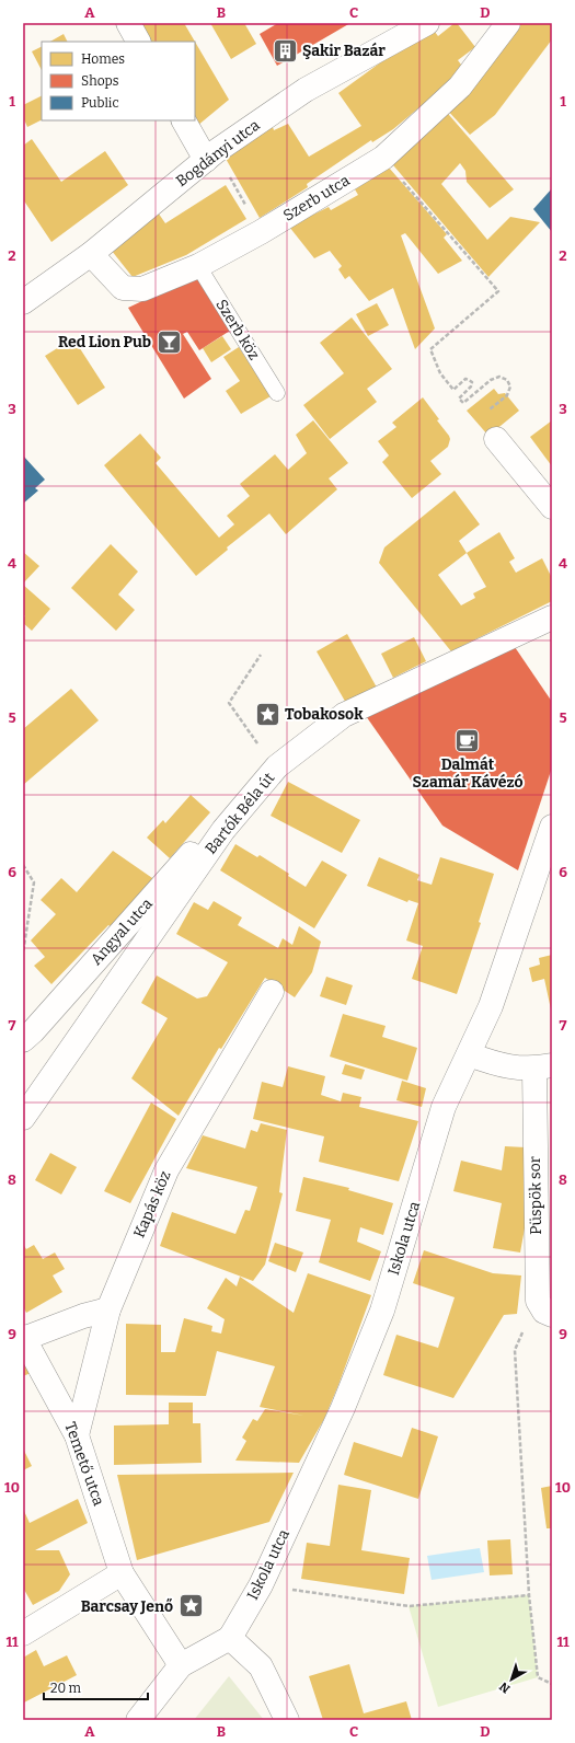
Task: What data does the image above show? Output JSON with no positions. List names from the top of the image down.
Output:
{
  "streets": {
    "street": [
      "Bogdányi utca",
      "Szerb utca",
      "Bartók Béla út",
      "Angyal utca",
      "Püspök sor",
      "Kapás köz",
      "Iskola utca",
      "Temető utca"
    ],
    "lane": ["Szerb köz"]
  },
  "crossings": [
    ["Bogdányi utca", "Szerb utca"],
    ["Szerb utca", "Szerb köz"],
    ["Bartók Béla út", "Angyal utca"],
    ["Kapás köz", "Temető utca"]
  ],
  "places": {
    "building": ["Şakir Bazár"],
    "bar": ["Red Lion Pub"],
    "place": ["Tobakosok", "Barcsay Jenő"],
    "cafe": ["Dalmát Szamár Kávézó"]
  },
  "legend": ["Homes", "Shops", "Public"],
  "scale_bar": "20 m",
  "north": "bottom left",
  "grid": {
    "columns": [
      "A",
      "B",
      "C",
      "D"
    ],
    "rows": [
      "1",
      "2",
      "3",
      "4",
      "5",
      "6",
      "7",
      "8",
      "9",
      "10",
      "11"
    ]
  }
}
